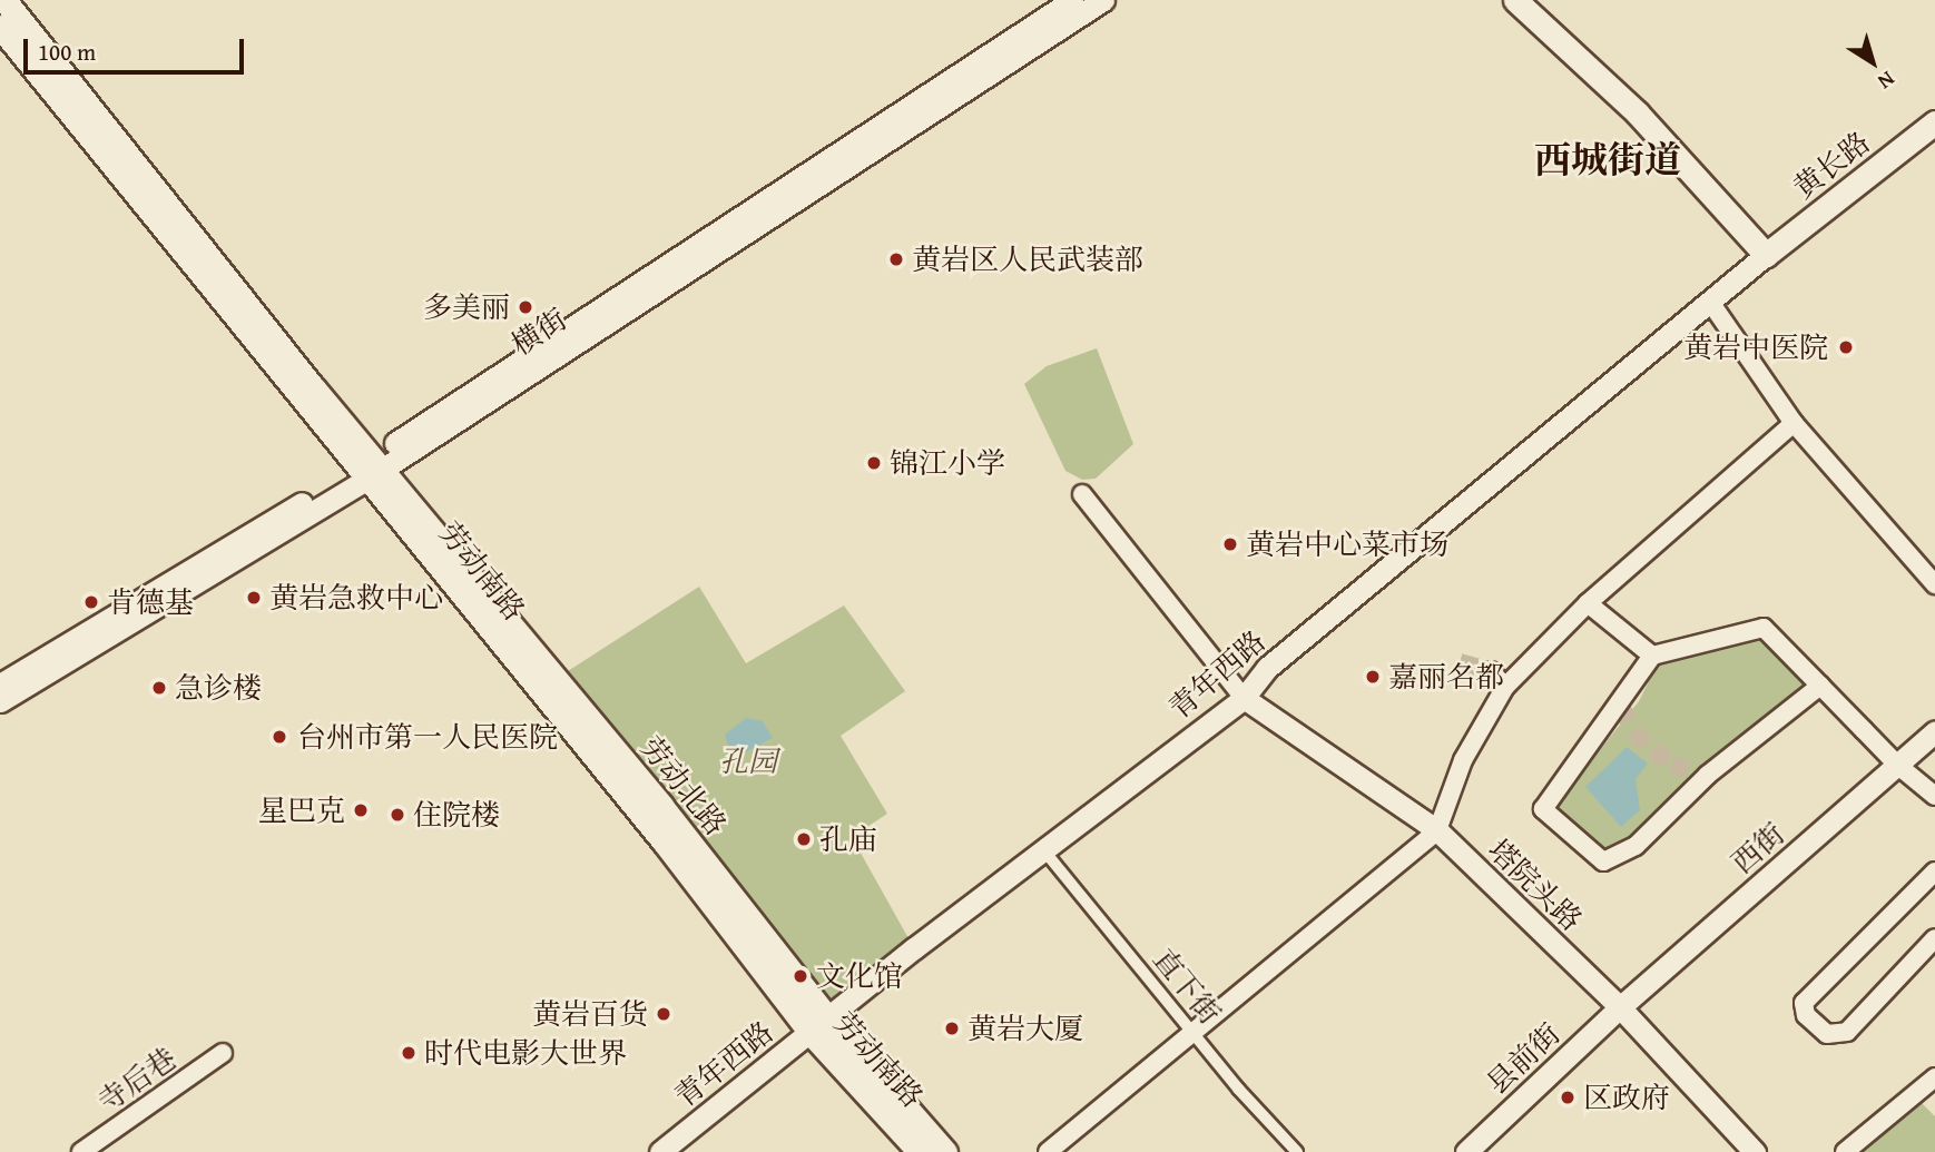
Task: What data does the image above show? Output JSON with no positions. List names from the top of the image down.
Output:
{
  "streets": {
    "main road": ["黄长路", "劳动南路", "劳动北路"],
    "street": [
      "横街",
      "青年西路",
      "西街",
      "塔院头路",
      "直下街",
      "县前街",
      "寺后巷"
    ]
  },
  "crossings": [
    ["黄长路", "青年西路"],
    ["横街", "劳动北路"],
    ["劳动南路", "青年西路"],
    ["劳动南路", "劳动北路"],
    ["青年西路", "劳动北路"],
    ["青年西路", "塔院头路"],
    ["青年西路", "直下街"],
    ["西街", "塔院头路"],
    ["西街", "县前街"],
    ["塔院头路", "县前街"]
  ],
  "districts": ["西城街道"],
  "parks": ["孔园"],
  "places": [
    "黄岩区人民武装部",
    "多美丽",
    "黄岩中医院",
    "锦江小学",
    "黄岩中心菜市场",
    "黄岩急救中心",
    "肯德基",
    "嘉丽名都",
    "急诊楼",
    "台州市第一人民医院",
    "星巴克",
    "住院楼",
    "孔庙",
    "文化馆",
    "黄岩百货",
    "黄岩大厦",
    "时代电影大世界",
    "区政府"
  ],
  "scale_bar": "100 m",
  "north": "bottom right"
}
